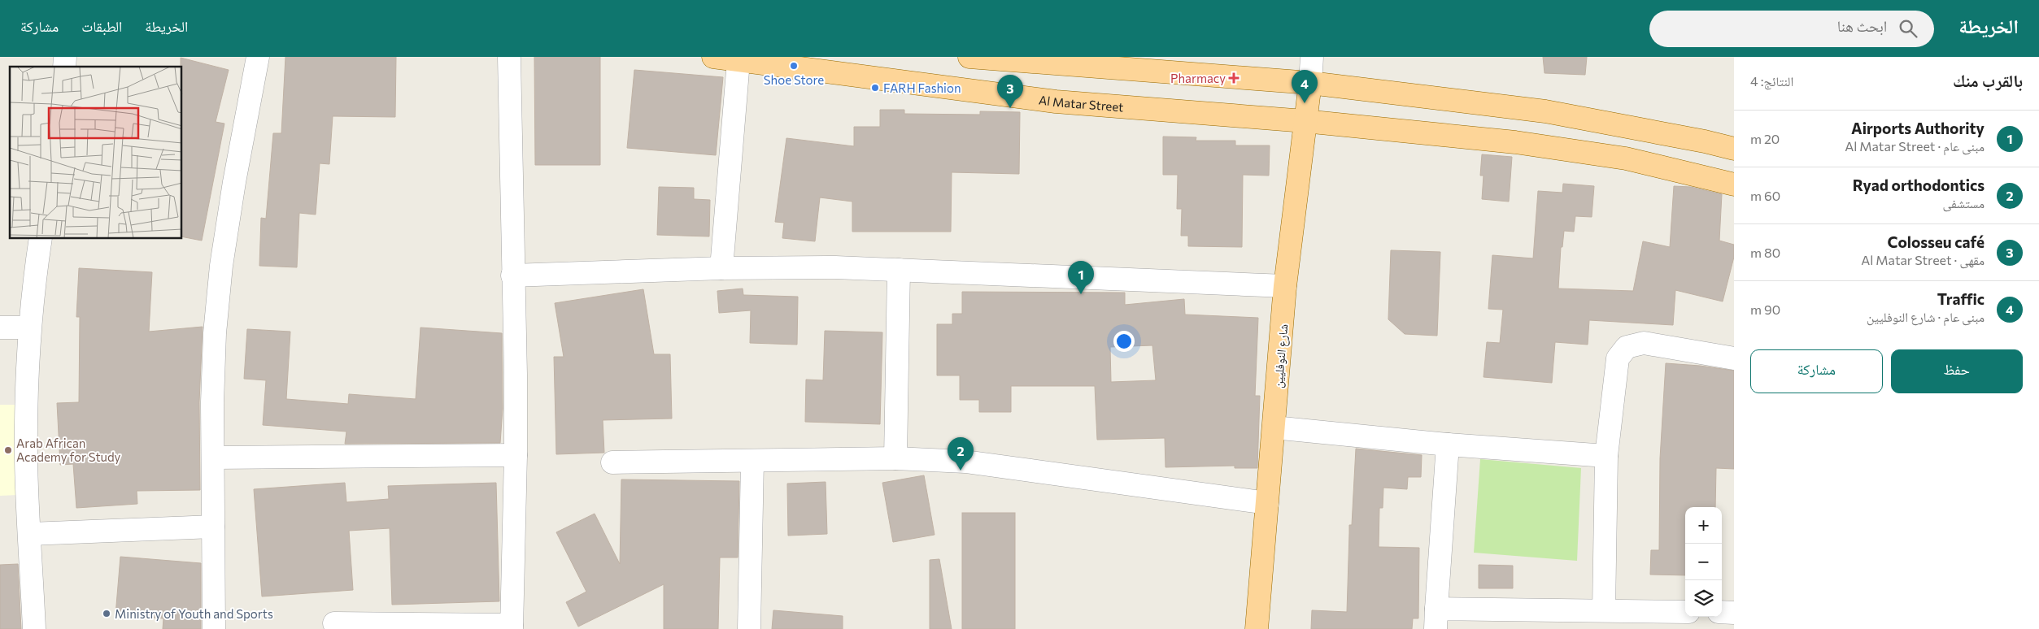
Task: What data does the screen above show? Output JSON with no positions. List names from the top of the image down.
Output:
{
  "streets": {
    "main road": ["Al Matar Street", "شارع النوفليين"]
  },
  "crossings": [
    ["Al Matar Street", "شارع النوفليين"]
  ],
  "places": {
    "other": [
      "Shoe Store",
      "FARH Fashion",
      "Arab African Academy for Study",
      "Ministry of Youth and Sports"
    ],
    "health": ["Pharmacy"]
  },
  "page": {
    "header": "الخريطة",
    "search": "ابحث هنا",
    "nav": ["الخريطة", "الطبقات", "مشاركة"],
    "heading": ["بالقرب منك", "النتائج: 4"],
    "pins": [
      "4",
      "3",
      "1",
      "2"
    ],
    "list": [
      {
        "mark": "1",
        "name": "Airports Authority",
        "note": "مبنى عام · Al Matar Street",
        "value": "20 m"
      },
      {
        "mark": "2",
        "name": "Ryad orthodontics",
        "note": "مستشفى",
        "value": "60 m"
      },
      {
        "mark": "3",
        "name": "Colosseu café",
        "note": "مقهى · Al Matar Street",
        "value": "80 m"
      },
      {
        "mark": "4",
        "name": "Traffic",
        "note": "مبنى عام · شارع النوفليين",
        "value": "90 m"
      }
    ],
    "buttons": ["حفظ", "مشاركة"],
    "map_buttons": ["+", "−"]
  }
}
